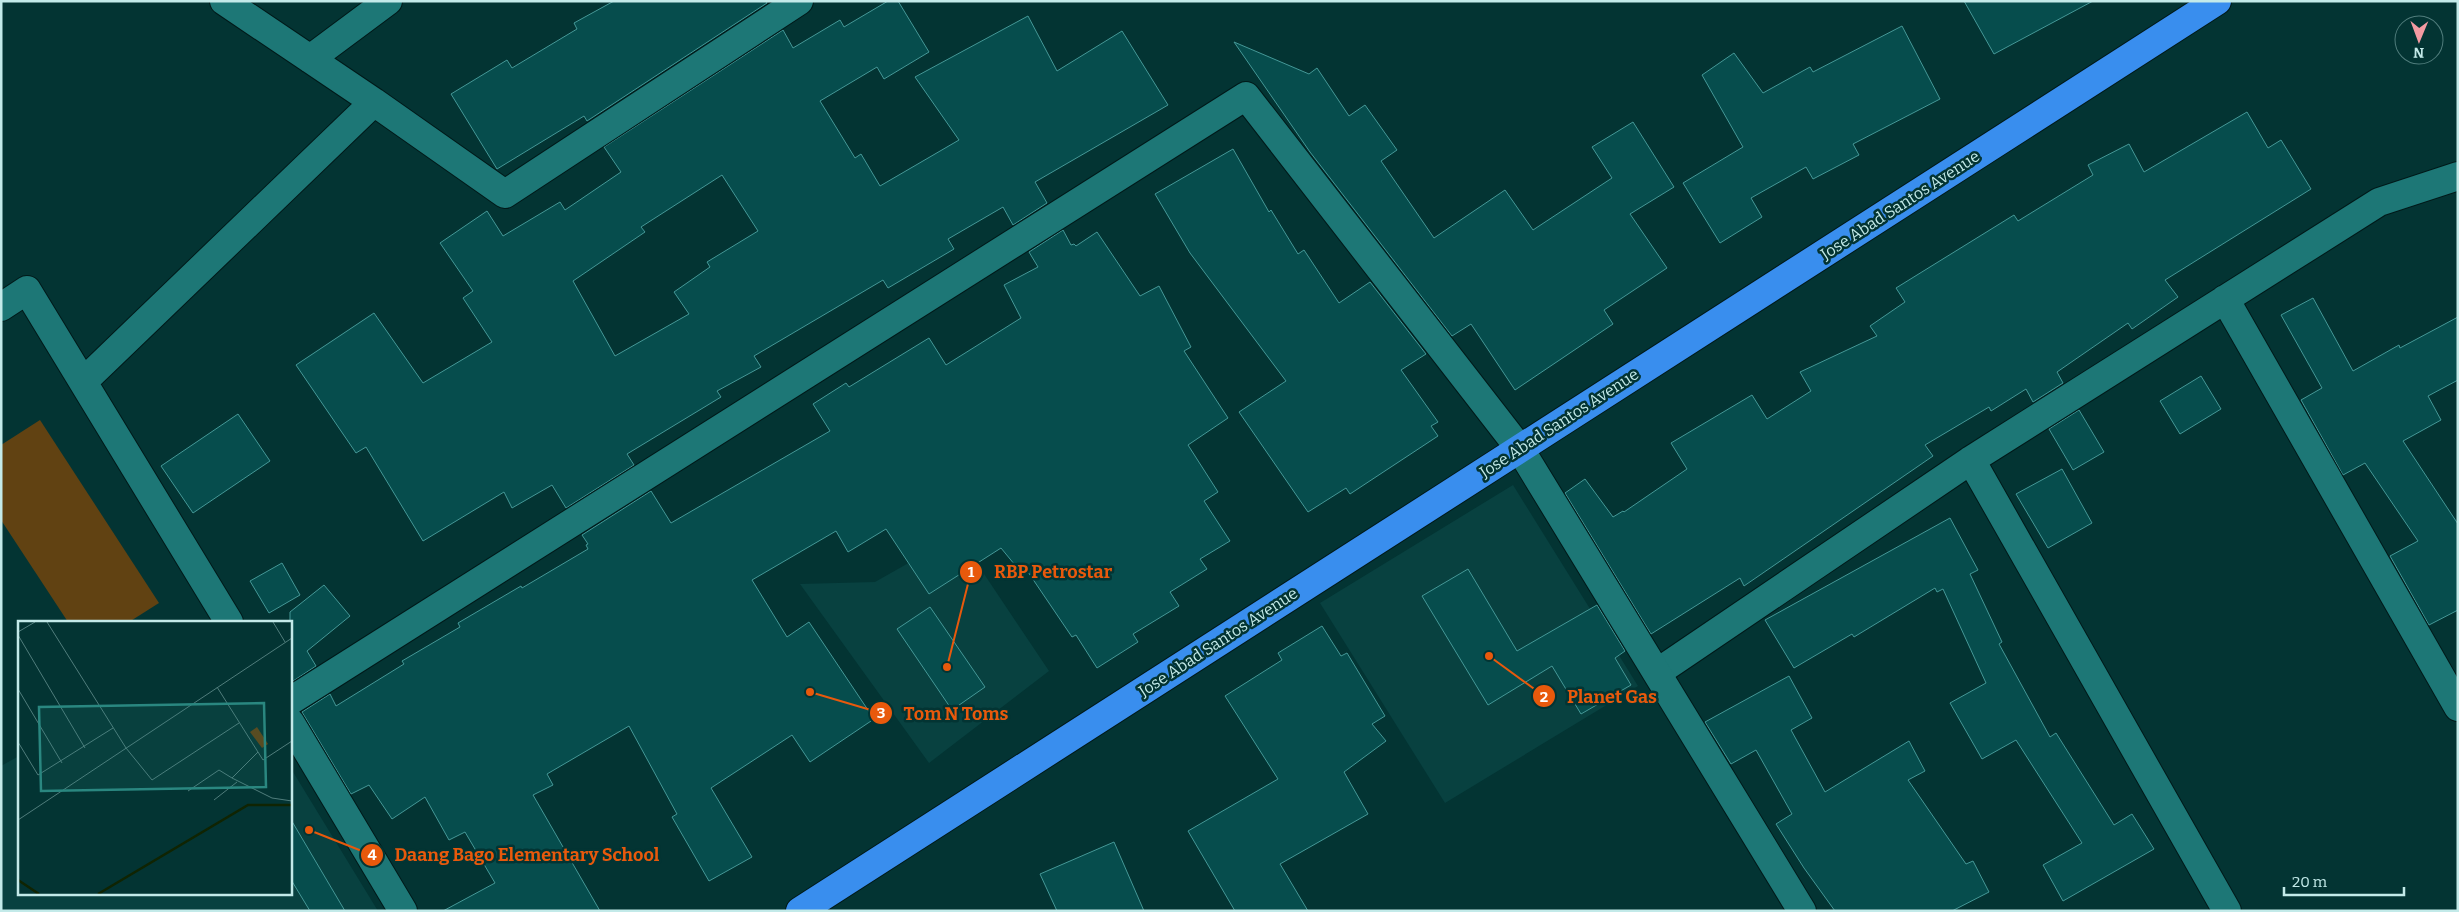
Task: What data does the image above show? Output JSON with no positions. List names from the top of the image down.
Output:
{
  "streets": {
    "highway": ["Jose Abad Santos Avenue"]
  },
  "places": [
    "Planet Gas",
    "RBP Petrostar",
    "Tom N Toms",
    "Daang Bago Elementary School"
  ],
  "scale_bar": "20 m",
  "north": "bottom"
}
